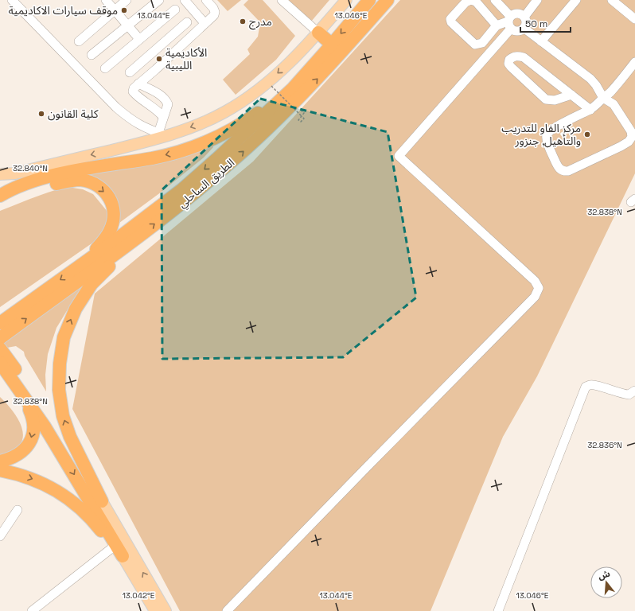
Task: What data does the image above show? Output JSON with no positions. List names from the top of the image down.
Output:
{
  "streets": {
    "highway": ["الطريق الساحلي"]
  },
  "places": [
    "موقف سيارات الاكاديمية",
    "مدرج",
    "الأكاديمية الليبية",
    "كلية القانون",
    "مركز الفاو للتدريب والتأهيل, جنزور"
  ],
  "scale_bar": "50 m",
  "north": "top",
  "coordinates": [
    "13.044°E",
    "13.046°E",
    "32.840°N",
    "32.838°N",
    "32.836°N",
    "13.042°E"
  ]
}
